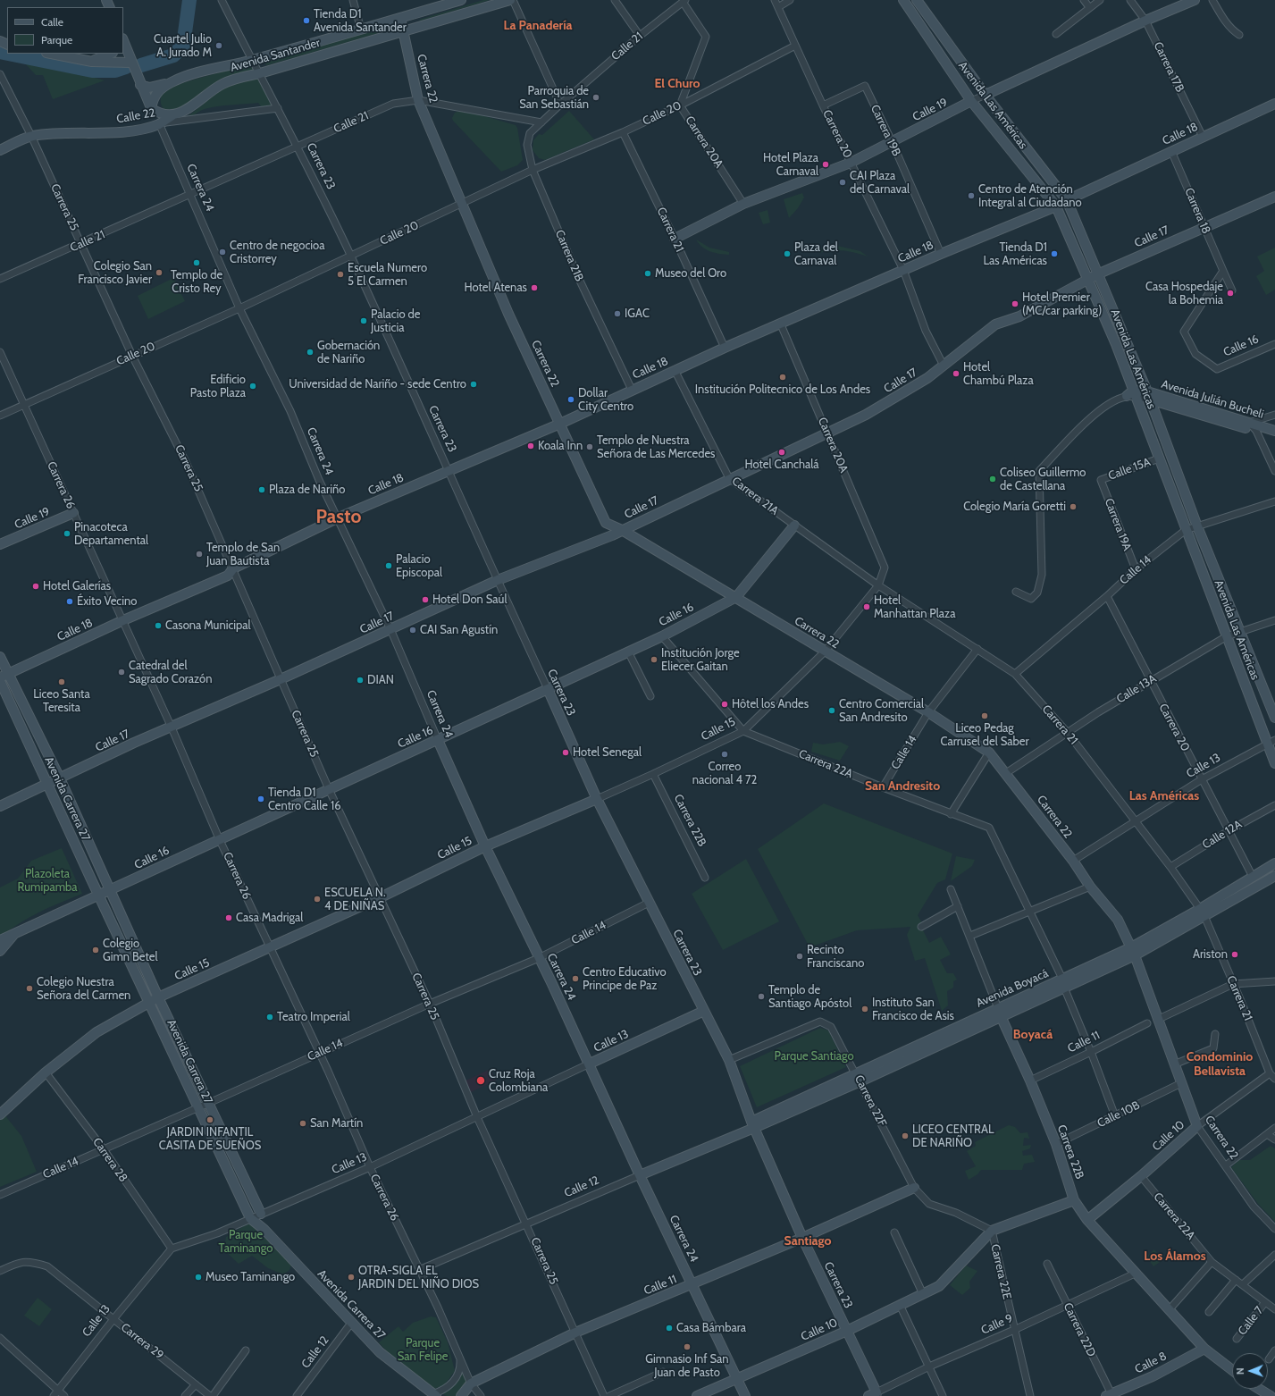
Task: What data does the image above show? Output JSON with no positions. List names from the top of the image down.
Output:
{
  "streets": {
    "street": [
      "Calle 21",
      "Avenida Santander",
      "Carrera 17B",
      "Carrera 22",
      "Avenida Las Américas",
      "Calle 19",
      "Calle 20",
      "Calle 22",
      "Carrera 19B",
      "Carrera 20",
      "Calle 18",
      "Carrera 20A",
      "Carrera 23",
      "Carrera 24",
      "Carrera 25",
      "Carrera 18",
      "Carrera 21",
      "Calle 17",
      "Carrera 21B",
      "Calle 16",
      "Avenida Julián Bucheli",
      "Calle 15A",
      "Carrera 26",
      "Carrera 21A",
      "Carrera 19A",
      "Calle 14",
      "Calle 13A",
      "Calle 15",
      "Carrera 22A",
      "Calle 13",
      "Avenida Carrera 27",
      "Carrera 22B",
      "Calle 12A",
      "Avenida Boyacá",
      "Calle 11",
      "Carrera 22F",
      "Calle 10B",
      "Calle 10",
      "Carrera 28",
      "Calle 12",
      "Carrera 22E",
      "Calle 7",
      "Calle 9",
      "Carrera 22D",
      "Carrera 29",
      "Calle 8"
    ]
  },
  "crossings": [
    ["Calle 21", "Carrera 22"],
    ["Calle 21", "Carrera 20A"],
    ["Calle 21", "Carrera 23"],
    ["Calle 21", "Carrera 24"],
    ["Calle 21", "Carrera 25"],
    ["Calle 21", "Carrera 21B"],
    ["Avenida Santander", "Carrera 22"],
    ["Avenida Santander", "Calle 22"],
    ["Avenida Santander", "Carrera 23"],
    ["Avenida Santander", "Carrera 24"],
    ["Carrera 17B", "Calle 19"],
    ["Carrera 17B", "Calle 18"],
    ["Carrera 22", "Calle 20"],
    ["Carrera 22", "Calle 18"],
    ["Carrera 22", "Calle 17"],
    ["Carrera 22", "Calle 16"],
    ["Carrera 22", "Calle 14"],
    ["Carrera 22", "Calle 13A"],
    ["Carrera 22", "Calle 15"],
    ["Carrera 22", "Calle 13"],
    ["Carrera 22", "Avenida Boyacá"],
    ["Carrera 22", "Calle 10B"],
    ["Carrera 22", "Calle 10"],
    ["Avenida Las Américas", "Calle 19"],
    ["Avenida Las Américas", "Calle 18"],
    ["Avenida Las Américas", "Calle 17"],
    ["Avenida Las Américas", "Avenida Julián Bucheli"],
    ["Avenida Las Américas", "Calle 15A"],
    ["Avenida Las Américas", "Calle 14"],
    ["Avenida Las Américas", "Calle 13A"],
    ["Avenida Las Américas", "Calle 13"],
    ["Calle 19", "Carrera 19B"],
    ["Calle 19", "Carrera 20"],
    ["Calle 19", "Carrera 20A"],
    ["Calle 19", "Carrera 21"],
    ["Calle 19", "Carrera 26"],
    ["Calle 20", "Carrera 20"],
    ["Calle 20", "Carrera 20A"],
    ["Calle 20", "Carrera 23"],
    ["Calle 20", "Carrera 24"],
    ["Calle 20", "Carrera 25"],
    ["Calle 20", "Carrera 21"],
    ["Calle 20", "Carrera 21B"],
    ["Calle 20", "Carrera 26"],
    ["Calle 22", "Carrera 23"],
    ["Calle 22", "Carrera 24"],
    ["Calle 22", "Carrera 25"],
    ["Carrera 19B", "Carrera 20"],
    ["Carrera 19B", "Calle 18"],
    ["Carrera 20", "Calle 18"],
    ["Carrera 20", "Calle 17"],
    ["Carrera 20", "Calle 14"],
    ["Carrera 20", "Calle 13A"],
    ["Carrera 20", "Calle 13"],
    ["Carrera 20", "Calle 12A"],
    ["Carrera 20", "Avenida Boyacá"],
    ["Calle 18", "Carrera 20A"],
    ["Calle 18", "Carrera 23"],
    ["Calle 18", "Carrera 24"],
    ["Calle 18", "Carrera 25"],
    ["Calle 18", "Carrera 18"],
    ["Calle 18", "Carrera 21"],
    ["Calle 18", "Carrera 21B"],
    ["Calle 18", "Carrera 26"],
    ["Calle 18", "Carrera 21A"],
    ["Calle 18", "Avenida Carrera 27"],
    ["Carrera 20A", "Calle 17"],
    ["Carrera 20A", "Calle 15"],
    ["Carrera 23", "Calle 17"],
    ["Carrera 23", "Calle 16"],
    ["Carrera 23", "Calle 14"],
    ["Carrera 23", "Calle 15"],
    ["Carrera 23", "Calle 13"],
    ["Carrera 23", "Avenida Boyacá"],
    ["Carrera 23", "Calle 11"],
    ["Carrera 23", "Carrera 22F"],
    ["Carrera 23", "Calle 10"],
    ["Carrera 23", "Calle 12"],
    ["Carrera 23", "Calle 9"],
    ["Carrera 24", "Calle 17"],
    ["Carrera 24", "Calle 16"],
    ["Carrera 24", "Calle 14"],
    ["Carrera 24", "Calle 15"],
    ["Carrera 24", "Calle 13"],
    ["Carrera 24", "Calle 11"],
    ["Carrera 24", "Calle 10"],
    ["Carrera 24", "Calle 12"],
    ["Carrera 25", "Calle 17"],
    ["Carrera 25", "Calle 16"],
    ["Carrera 25", "Calle 14"],
    ["Carrera 25", "Calle 15"],
    ["Carrera 25", "Calle 13"],
    ["Carrera 25", "Calle 11"],
    ["Carrera 25", "Calle 12"],
    ["Carrera 18", "Calle 17"],
    ["Carrera 18", "Calle 16"],
    ["Carrera 21", "Carrera 21A"],
    ["Carrera 21", "Calle 14"],
    ["Carrera 21", "Calle 13A"],
    ["Carrera 21", "Calle 15"],
    ["Carrera 21", "Calle 13"],
    ["Carrera 21", "Calle 12A"],
    ["Carrera 21", "Avenida Boyacá"],
    ["Carrera 21", "Calle 10"],
    ["Calle 17", "Carrera 26"],
    ["Calle 17", "Carrera 21A"],
    ["Calle 17", "Avenida Carrera 27"],
    ["Calle 16", "Carrera 26"],
    ["Calle 16", "Carrera 21A"],
    ["Calle 16", "Carrera 22A"],
    ["Calle 16", "Avenida Carrera 27"],
    ["Calle 15A", "Carrera 19A"],
    ["Carrera 26", "Calle 14"],
    ["Carrera 26", "Calle 15"],
    ["Carrera 26", "Calle 13"],
    ["Carrera 26", "Calle 11"],
    ["Carrera 26", "Calle 12"],
    ["Carrera 21A", "Calle 15"],
    ["Carrera 19A", "Calle 14"],
    ["Calle 14", "Carrera 22A"],
    ["Calle 14", "Avenida Carrera 27"],
    ["Calle 14", "Carrera 28"],
    ["Calle 15", "Carrera 22A"],
    ["Calle 15", "Avenida Carrera 27"],
    ["Calle 15", "Carrera 22B"],
    ["Calle 15", "Carrera 28"],
    ["Carrera 22A", "Avenida Boyacá"],
    ["Carrera 22A", "Calle 11"],
    ["Carrera 22A", "Calle 10B"],
    ["Carrera 22A", "Calle 10"],
    ["Carrera 22A", "Calle 7"],
    ["Calle 13", "Avenida Carrera 27"],
    ["Calle 13", "Carrera 28"],
    ["Calle 13", "Carrera 29"],
    ["Avenida Carrera 27", "Calle 12"],
    ["Carrera 22B", "Avenida Boyacá"],
    ["Carrera 22B", "Calle 11"],
    ["Carrera 22B", "Calle 10B"],
    ["Carrera 22B", "Calle 10"],
    ["Carrera 22B", "Calle 9"],
    ["Carrera 22B", "Calle 8"],
    ["Avenida Boyacá", "Carrera 22F"],
    ["Avenida Boyacá", "Calle 12"],
    ["Calle 11", "Carrera 22F"],
    ["Calle 10", "Carrera 22E"],
    ["Carrera 22E", "Calle 9"],
    ["Calle 9", "Carrera 22D"],
    ["Carrera 22D", "Calle 8"]
  ],
  "districts": [
    "La Panadería",
    "El Churo",
    "Pasto",
    "San Andresito",
    "Las Américas",
    "Boyacá",
    "Condominio Bellavista",
    "Santiago",
    "Los Álamos"
  ],
  "parks": [
    "Plazoleta Rumipamba",
    "Parque Santiago",
    "Parque Taminango",
    "Parque San Felipe"
  ],
  "places": [
    "Tienda D1 Avenida Santander",
    "Cuartel Julio A. Jurado M",
    "Parroquia de San Sebastián",
    "Hotel Plaza Carnaval",
    "CAI Plaza del Carnaval",
    "Centro de Atención Integral al Ciudadano",
    "Centro de negocioa Cristorrey",
    "Plaza del Carnaval",
    "Tienda D1 Las Américas",
    "Templo de Cristo Rey",
    "Colegio San Francisco Javier",
    "Museo del Oro",
    "Escuela Numero 5 El Carmen",
    "Hotel Atenas",
    "Casa Hospedaje la Bohemia",
    "Hotel Premier (MC/car parking)",
    "IGAC",
    "Palacio de Justicia",
    "Gobernación de Nariño",
    "Hotel Chambú Plaza",
    "Institución Politecnico de Los Andes",
    "Universidad de Nariño - sede Centro",
    "Edificio Pasto Plaza",
    "Dollar City Centro",
    "Koala Inn",
    "Templo de Nuestra Señora de Las Mercedes",
    "Hotel Canchalá",
    "Coliseo Guillermo de Castellana",
    "Plaza de Nariño",
    "Colegio María Goretti",
    "Pinacoteca Departamental",
    "Templo de San Juan Bautista",
    "Palacio Episcopal",
    "Hotel Galerías",
    "Hotel Don Saúl",
    "Éxito Vecino",
    "Hotel Manhattan Plaza",
    "Casona Municipal",
    "CAI San Agustín",
    "Institución Jorge Eliecer Gaitan",
    "Catedral del Sagrado Corazón",
    "DIAN",
    "Liceo Santa Teresita",
    "Hôtel los Andes",
    "Centro Comercial San Andresito",
    "Liceo Pedag Carrusel del Saber",
    "Hotel Senegal",
    "Correo nacional 4 72",
    "Tienda D1 Centro Calle 16",
    "ESCUELA N. 4 DE NIÑAS",
    "Casa Madrigal",
    "Colegio Gimn Betel",
    "Ariston",
    "Recinto Franciscano",
    "Centro Educativo Principe de Paz",
    "Colegio Nuestra Señora del Carmen",
    "Templo de Santiago Apóstol",
    "Instituto San Francisco de Asis",
    "Teatro Imperial",
    "Cruz Roja Colombiana",
    "JARDIN INFANTIL CASITA DE SUEÑOS",
    "San Martín",
    "LICEO CENTRAL DE NARIÑO",
    "Museo Taminango",
    "OTRA-SIGLA EL JARDIN DEL NIÑO DIOS",
    "Casa Bámbara",
    "Gimnasio Inf San Juan de Pasto"
  ],
  "legend": ["Calle", "Parque"],
  "north": "left"
}
